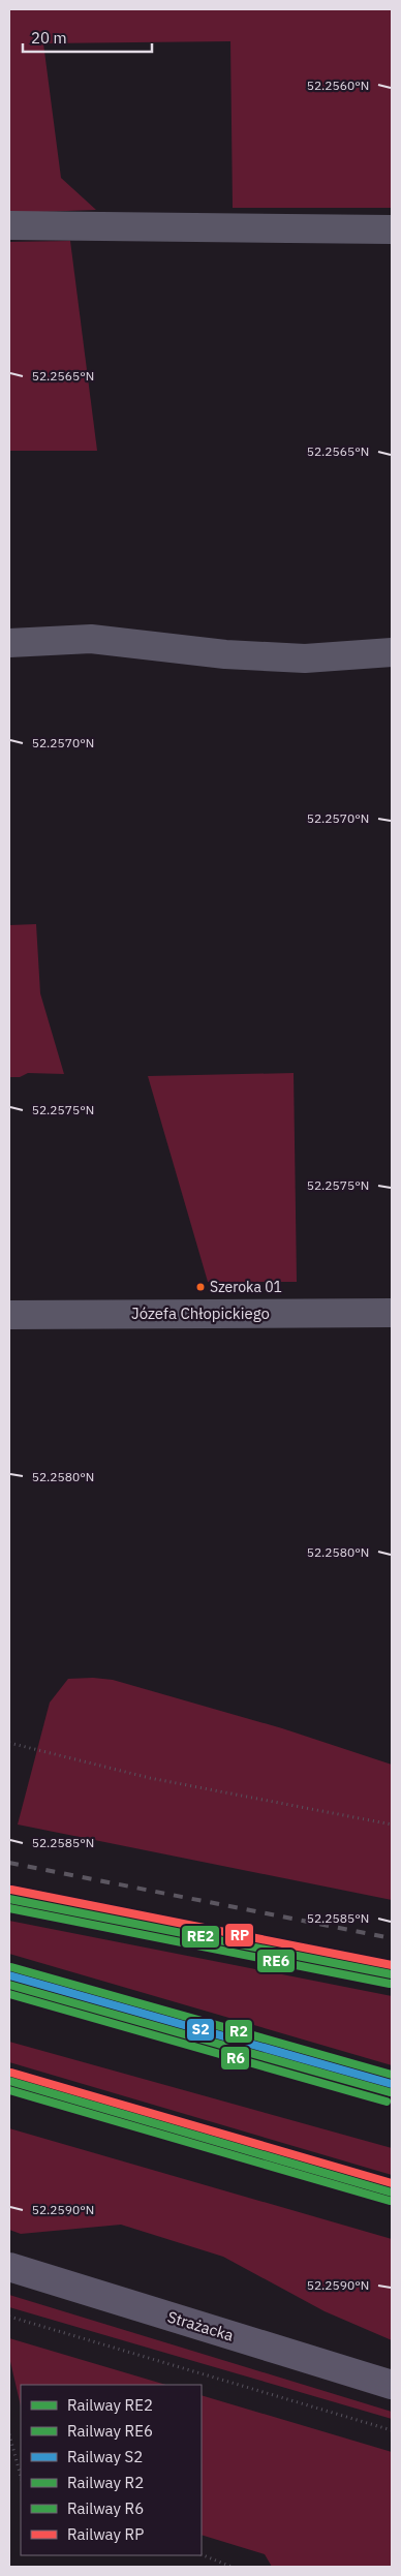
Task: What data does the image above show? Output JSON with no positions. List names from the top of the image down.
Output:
{
  "streets": {
    "main road": ["Strażacka"],
    "street": ["Józefa Chłopickiego"]
  },
  "places": ["Szeroka 01"],
  "lines": [
    "rail line RP",
    "rail line RE2",
    "rail line RE6",
    "rail line R2",
    "rail line S2",
    "rail line R6"
  ],
  "legend": [
    "Railway RE2",
    "Railway RE6",
    "Railway S2",
    "Railway R2",
    "Railway R6",
    "Railway RP"
  ],
  "scale_bar": "20 m",
  "coordinates": [
    "52.2560°N",
    "52.2565°N",
    "52.2570°N",
    "52.2575°N",
    "52.2580°N",
    "52.2585°N",
    "52.2590°N"
  ]
}
